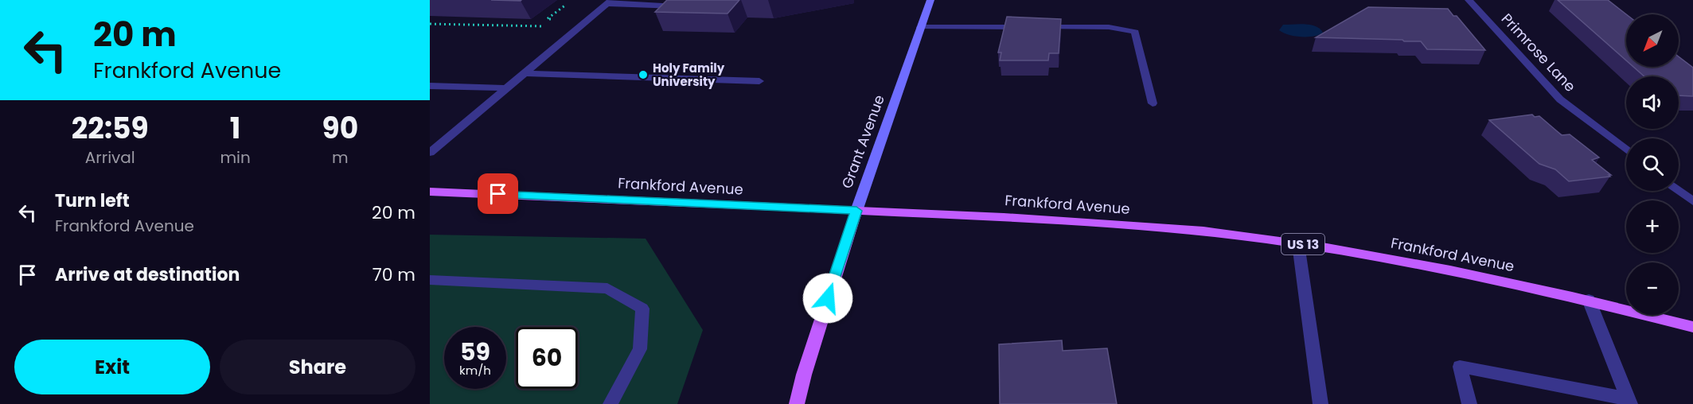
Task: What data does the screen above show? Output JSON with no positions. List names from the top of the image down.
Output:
{
  "streets": {
    "main road": ["Grant Avenue", "Frankford Avenue", "US 13"],
    "street": ["Primrose Lane"]
  },
  "crossings": [
    ["Grant Avenue", "Frankford Avenue"]
  ],
  "places": ["Holy Family University"],
  "north": "bottom left",
  "page": {
    "turn": ["20 m", "Frankford Avenue"],
    "map_buttons": ["+", "−"],
    "eta": [
      "22:59",
      "Arrival",
      "1",
      "min",
      "90",
      "m"
    ],
    "list": [
      {
        "name": "Turn left",
        "note": "Frankford Avenue",
        "value": "20 m"
      },
      {
        "name": "Arrive at destination",
        "value": "70 m"
      }
    ],
    "speed": "59 km/h",
    "limit": "60",
    "buttons": ["Exit", "Share"]
  }
}
